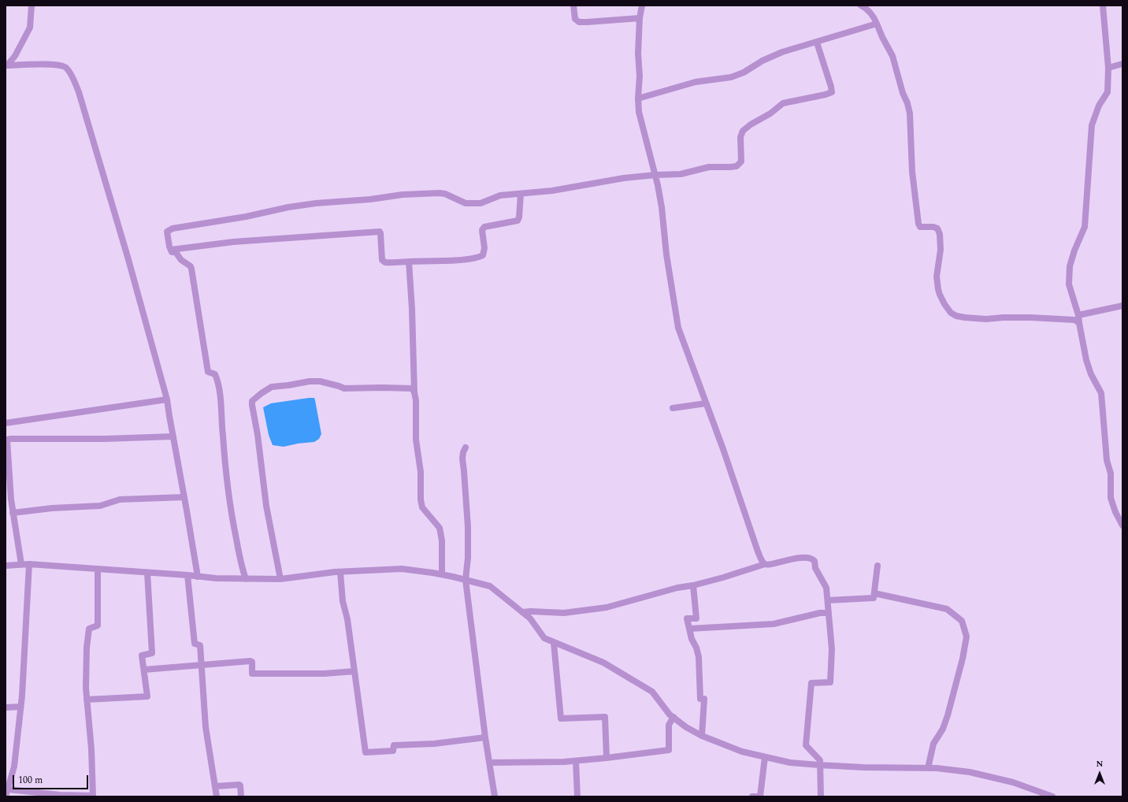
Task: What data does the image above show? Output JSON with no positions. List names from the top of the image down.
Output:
{
  "scale_bar": "100 m",
  "north": "top"
}
